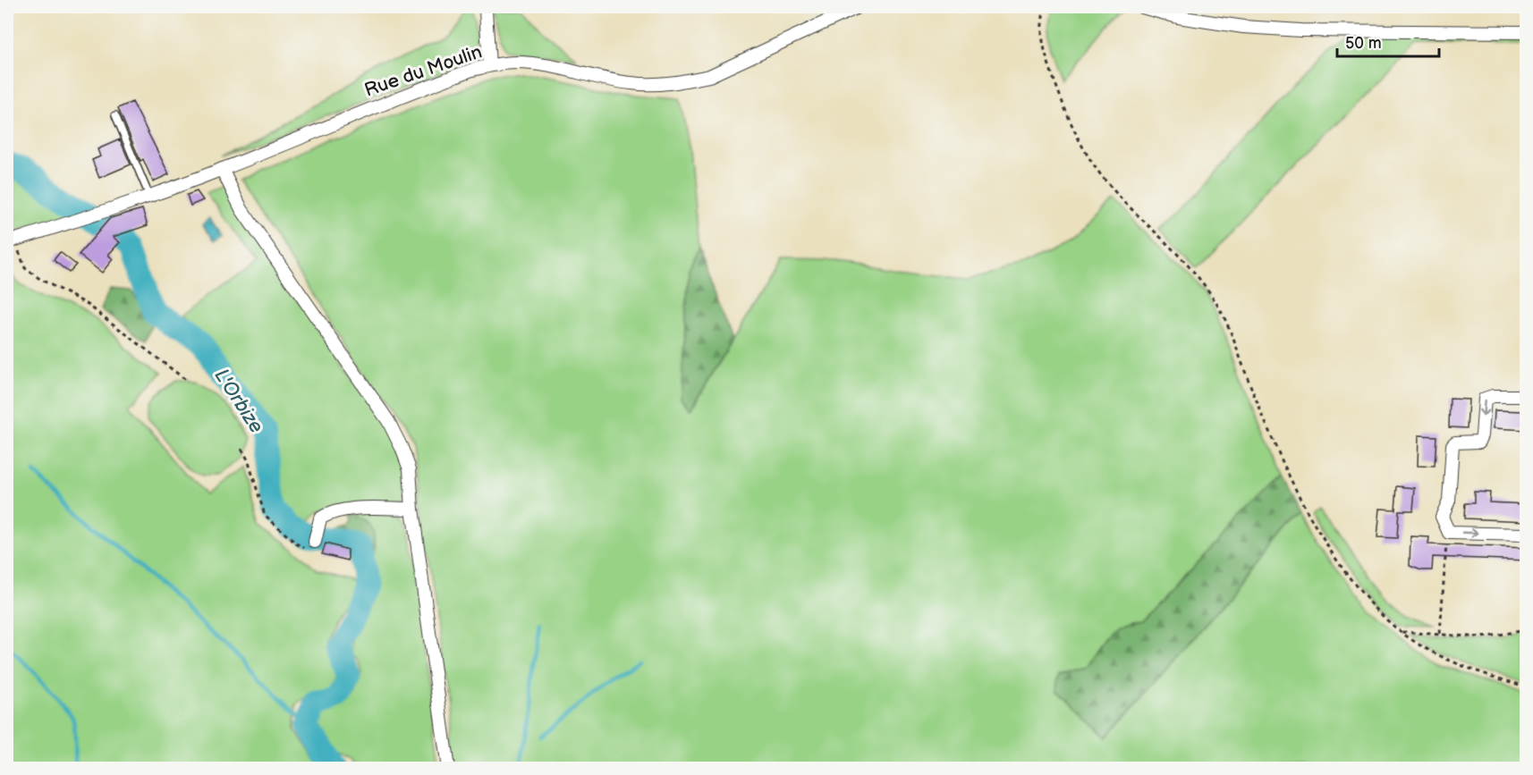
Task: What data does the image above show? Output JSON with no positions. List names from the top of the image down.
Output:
{
  "streets": {
    "street": ["Rue du Moulin"]
  },
  "water": ["L'Orbize"],
  "scale_bar": "50 m"
}
